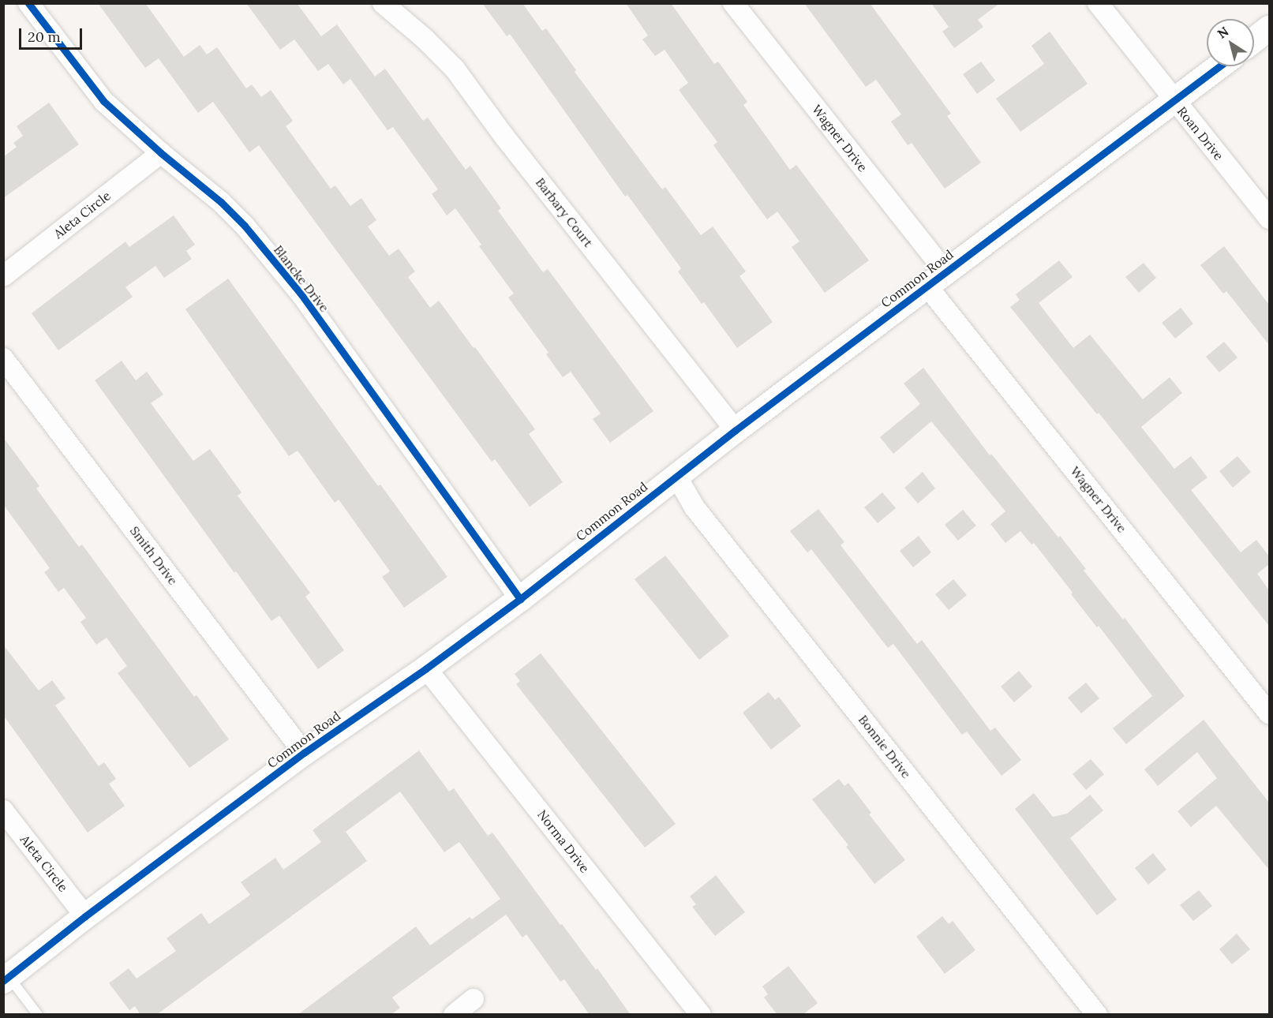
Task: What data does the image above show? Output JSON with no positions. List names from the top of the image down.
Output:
{
  "streets": {
    "street": [
      "Roan Drive",
      "Wagner Drive",
      "Barbary Court",
      "Aleta Circle",
      "Blancke Drive",
      "Common Road",
      "Smith Drive",
      "Bonnie Drive",
      "Norma Drive"
    ]
  },
  "crossings": [
    ["Roan Drive", "Common Road"],
    ["Wagner Drive", "Common Road"],
    ["Barbary Court", "Common Road"],
    ["Aleta Circle", "Blancke Drive"],
    ["Aleta Circle", "Common Road"],
    ["Blancke Drive", "Common Road"],
    ["Common Road", "Smith Drive"],
    ["Common Road", "Bonnie Drive"],
    ["Common Road", "Norma Drive"]
  ],
  "scale_bar": "20 m",
  "north": "top left"
}
